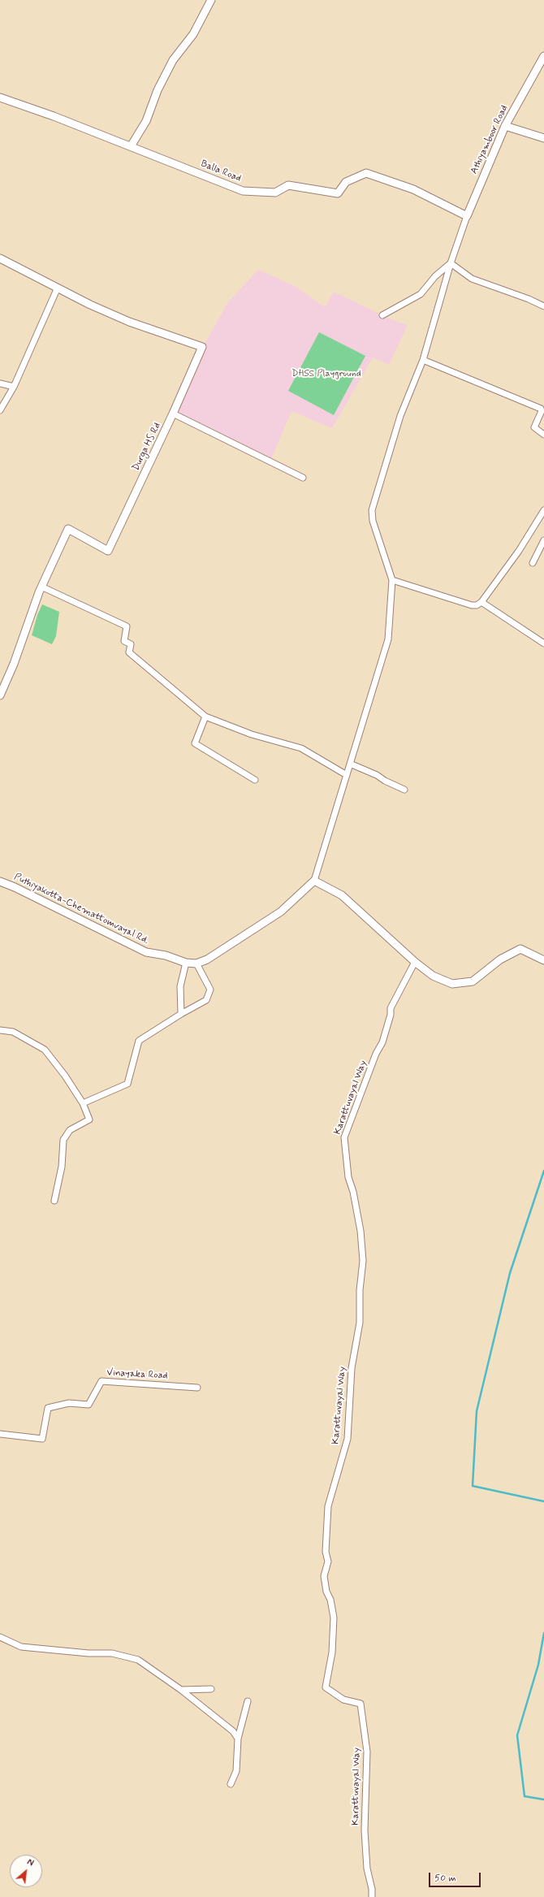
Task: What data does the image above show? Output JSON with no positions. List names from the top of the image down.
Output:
{
  "streets": {
    "street": [
      "Athiyamboor Road",
      "Balla Road",
      "Durga HS Rd",
      "Puthiyakotta-Chemattomvayal Rd.",
      "Karattuvayal Way",
      "Vinayaka Road"
    ]
  },
  "crossings": [
    ["Athiyamboor Road", "Balla Road"]
  ],
  "parks": ["DHSS Playground"],
  "scale_bar": "50 m",
  "north": "top right"
}
